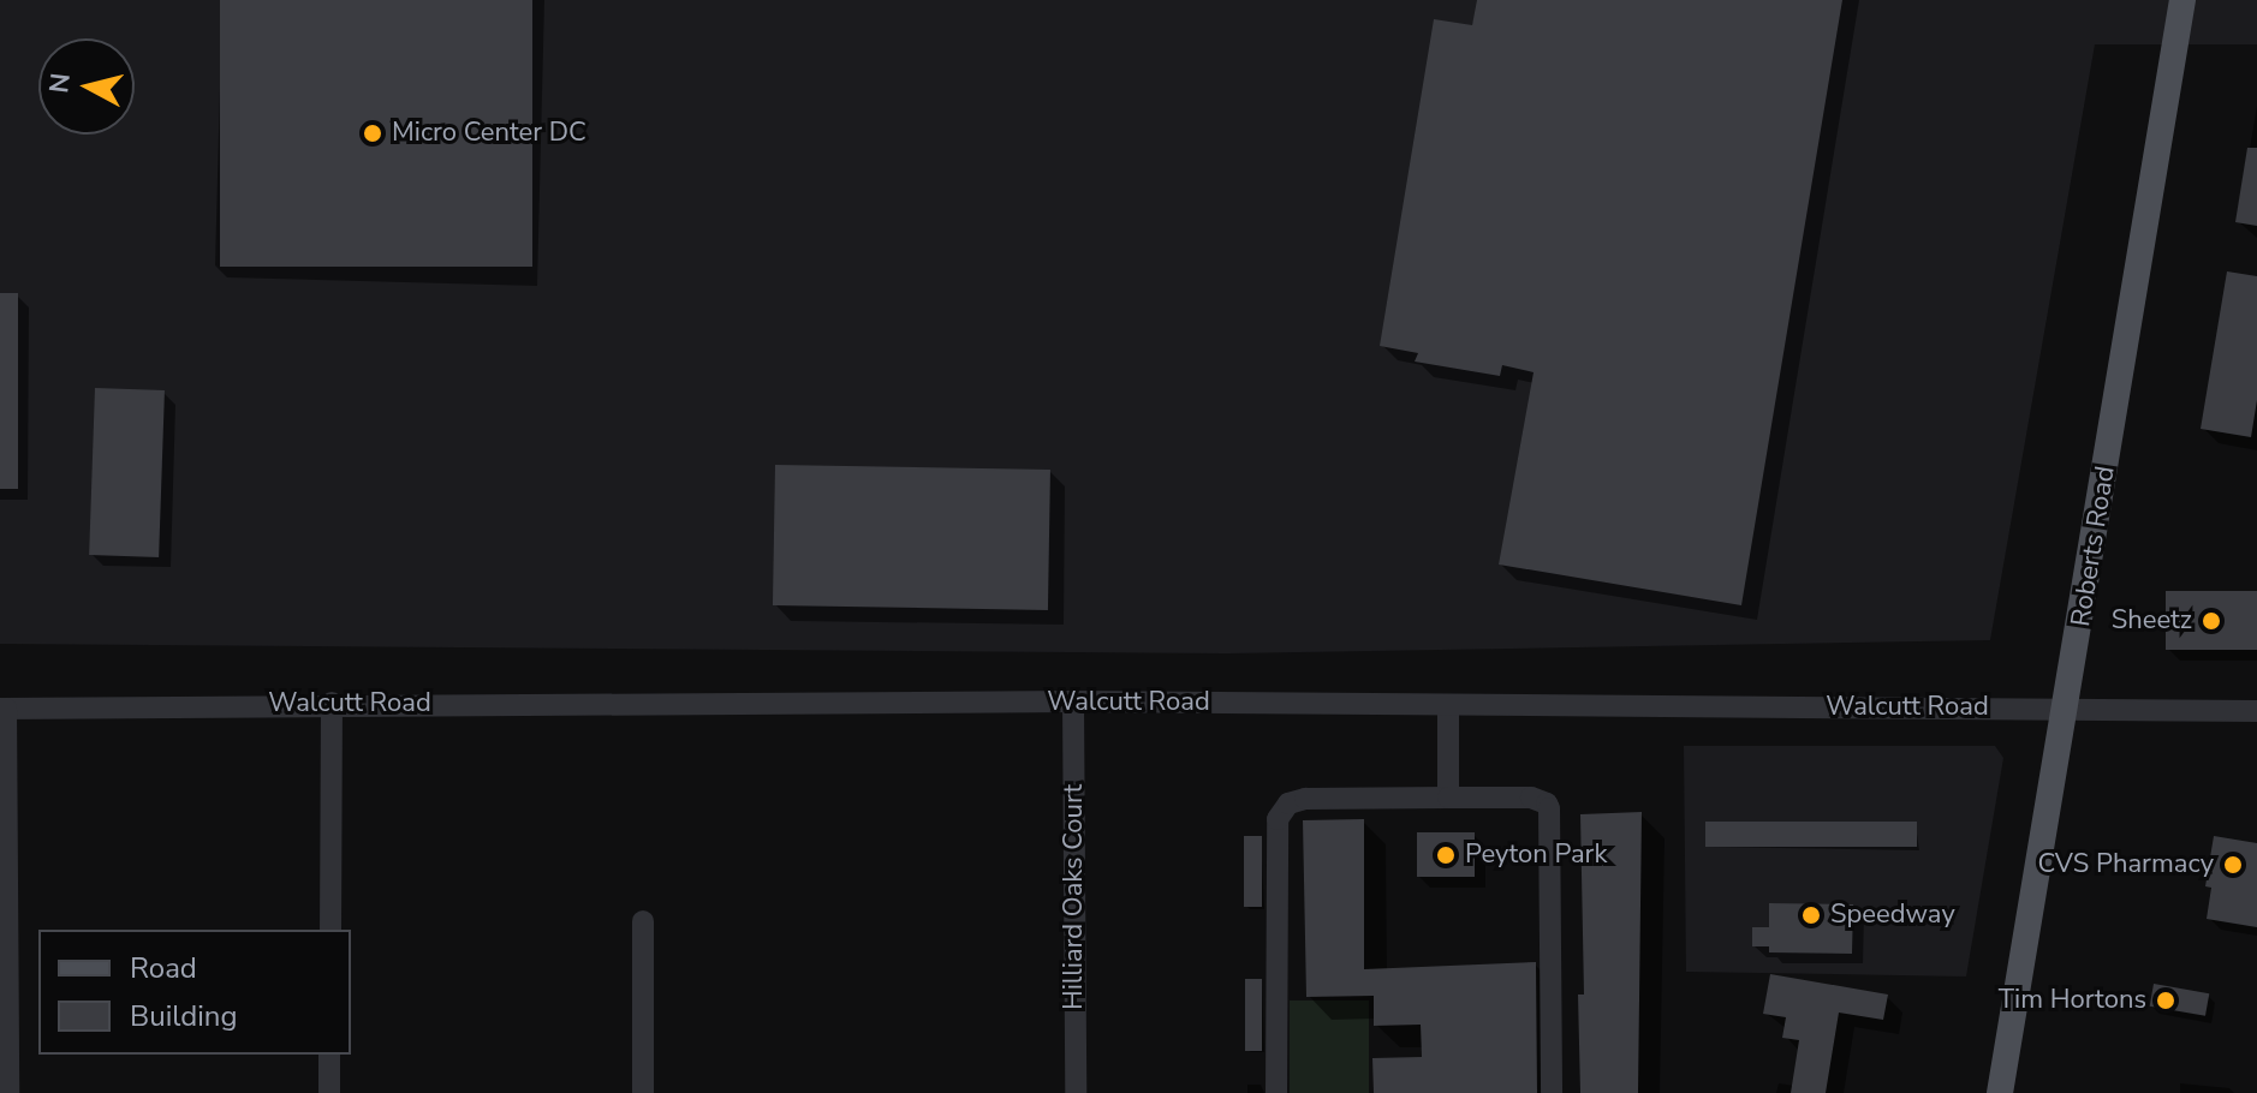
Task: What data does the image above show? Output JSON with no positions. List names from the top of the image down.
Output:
{
  "streets": {
    "main road": ["Roberts Road"],
    "street": ["Walcutt Road", "Hilliard Oaks Court"]
  },
  "crossings": [
    ["Roberts Road", "Walcutt Road"],
    ["Walcutt Road", "Hilliard Oaks Court"]
  ],
  "places": [
    "Micro Center DC",
    "Sheetz",
    "Peyton Park",
    "CVS Pharmacy",
    "Speedway",
    "Tim Hortons"
  ],
  "legend": ["Road", "Building"],
  "north": "left"
}
